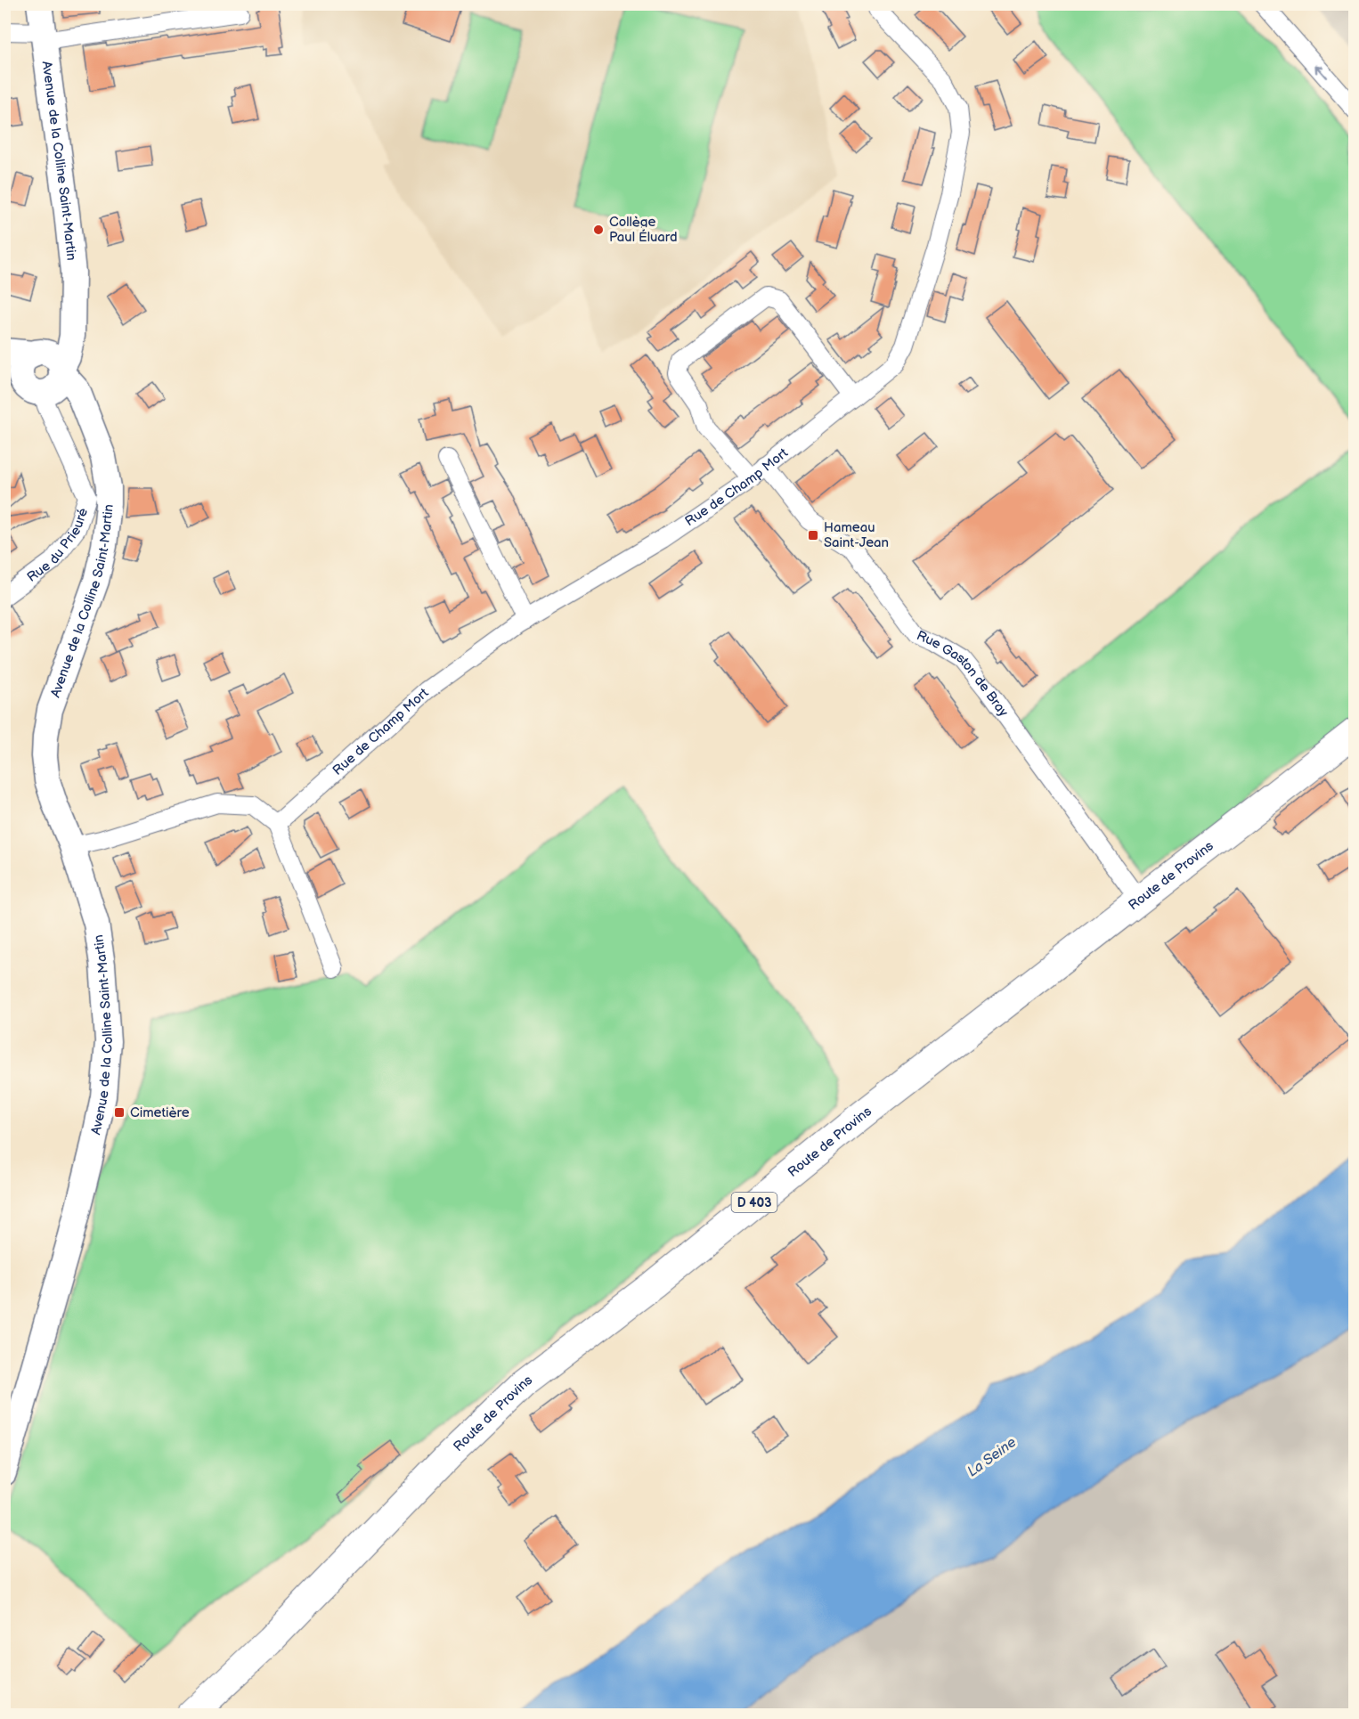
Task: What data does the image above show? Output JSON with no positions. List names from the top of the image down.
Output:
{
  "streets": {
    "main road": ["Route de Provins", "D 403"],
    "street": [
      "Avenue de la Colline Saint-Martin",
      "Rue de Champ Mort",
      "Rue du Prieuré",
      "Rue Gaston de Bray"
    ]
  },
  "crossings": [
    ["Avenue de la Colline Saint-Martin", "Rue du Prieuré"],
    ["Rue de Champ Mort", "Rue Gaston de Bray"],
    ["Rue Gaston de Bray", "Route de Provins"]
  ],
  "water": ["La Seine"],
  "places": {
    "other": ["Collège Paul Éluard"],
    "transit": ["Hameau Saint-Jean", "Cimetière"]
  }
}
